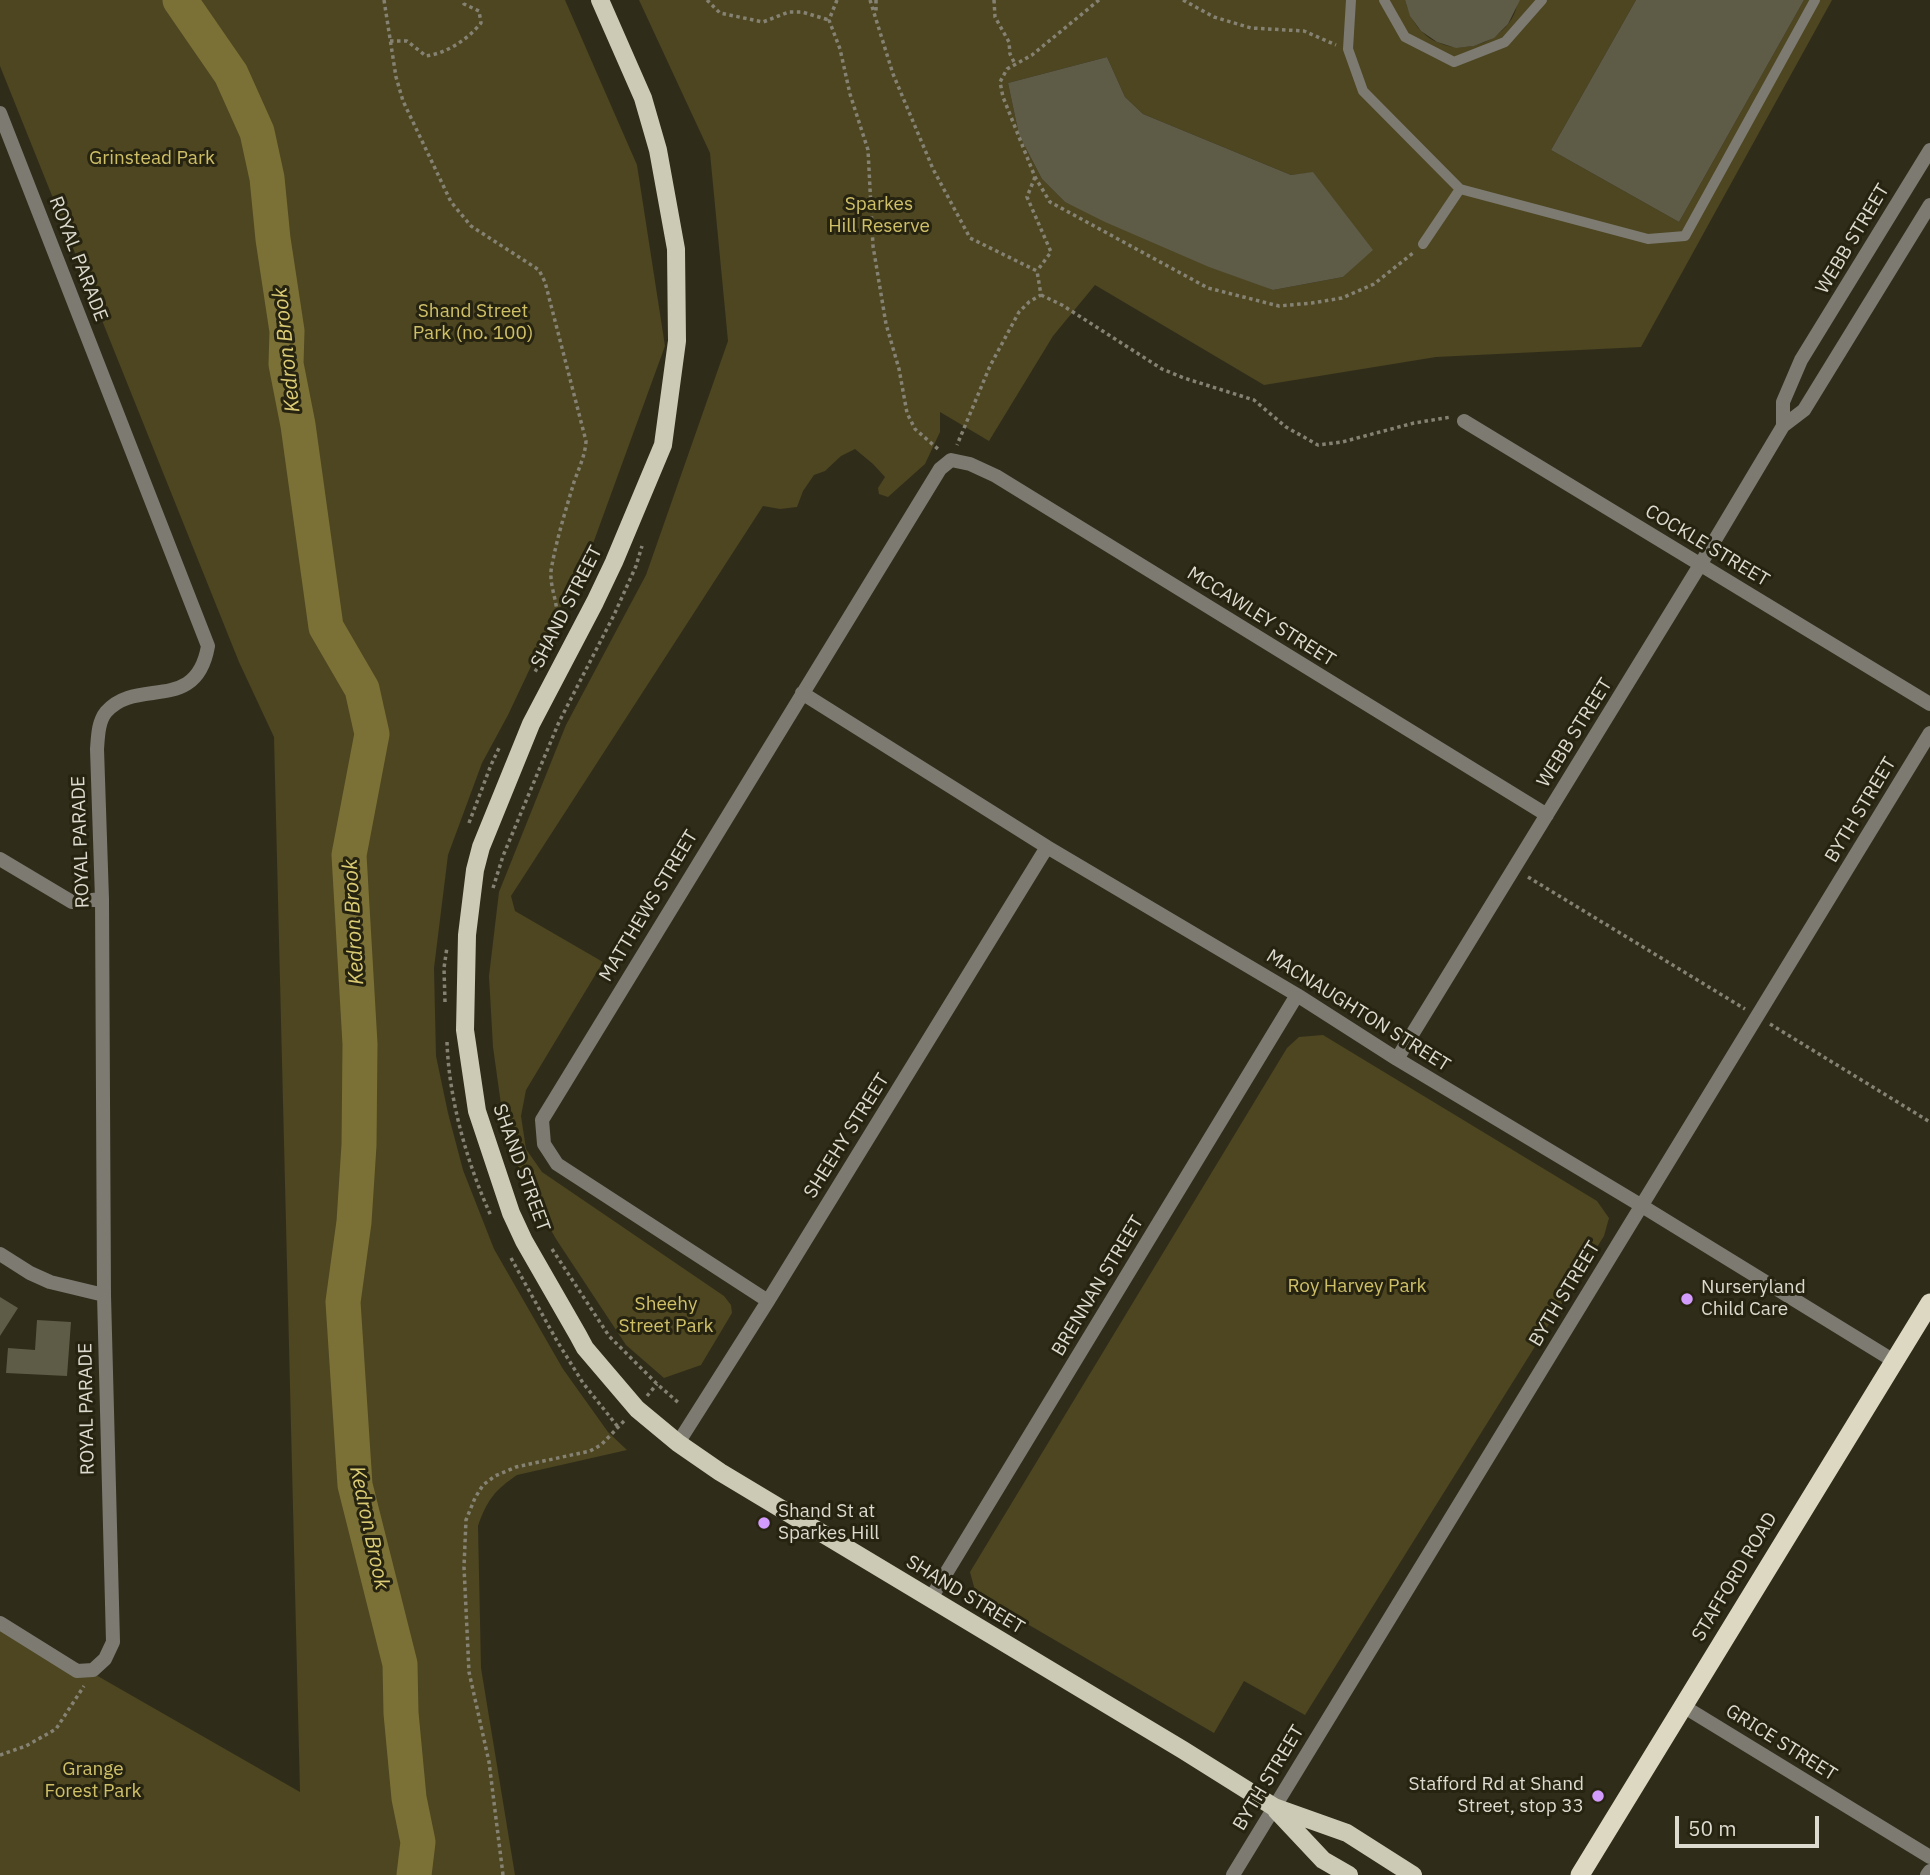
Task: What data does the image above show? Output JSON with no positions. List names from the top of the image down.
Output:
{
  "streets": {
    "highway": ["STAFFORD ROAD"],
    "main road": ["SHAND STREET"],
    "street": [
      "WEBB STREET",
      "ROYAL PARADE",
      "COCKLE STREET",
      "MCCAWLEY STREET",
      "BYTH STREET",
      "MATTHEWS STREET",
      "MACNAUGHTON STREET",
      "SHEEHY STREET",
      "BRENNAN STREET",
      "GRICE STREET"
    ]
  },
  "crossings": [
    ["WEBB STREET", "COCKLE STREET"],
    ["WEBB STREET", "MCCAWLEY STREET"],
    ["WEBB STREET", "MACNAUGHTON STREET"],
    ["SHAND STREET", "BYTH STREET"],
    ["SHAND STREET", "SHEEHY STREET"],
    ["SHAND STREET", "BRENNAN STREET"],
    ["MCCAWLEY STREET", "MATTHEWS STREET"],
    ["BYTH STREET", "MACNAUGHTON STREET"],
    ["MATTHEWS STREET", "MACNAUGHTON STREET"],
    ["MATTHEWS STREET", "SHEEHY STREET"],
    ["MACNAUGHTON STREET", "SHEEHY STREET"],
    ["MACNAUGHTON STREET", "BRENNAN STREET"],
    ["MACNAUGHTON STREET", "STAFFORD ROAD"],
    ["STAFFORD ROAD", "GRICE STREET"]
  ],
  "water": ["Kedron Brook"],
  "parks": [
    "Grinstead Park",
    "Sparkes Hill Reserve",
    "Shand Street Park (no. 100)",
    "Roy Harvey Park",
    "Sheehy Street Park",
    "Grange Forest Park"
  ],
  "places": ["Nurseryland Child Care", "Shand St at Sparkes Hill", "Stafford Rd at Shand Street, stop 33"],
  "scale_bar": "50 m"
}
